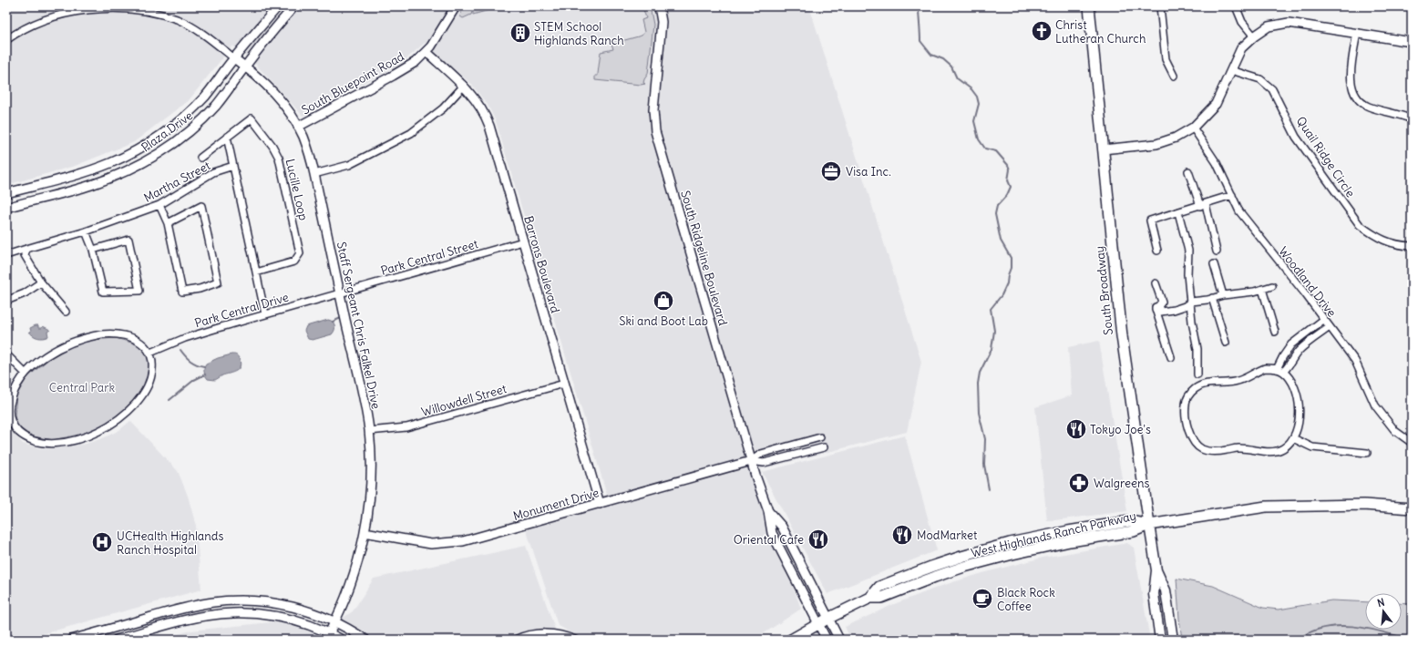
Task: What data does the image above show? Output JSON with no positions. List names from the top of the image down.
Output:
{
  "streets": {
    "main road": ["South Broadway", "West Highlands Ranch Parkway"],
    "street": [
      "South Bluepoint Road",
      "Plaza Drive",
      "Quail Ridge Circle",
      "Martha Street",
      "Lucille Loop",
      "Park Central Street",
      "South Ridgeline Boulevard",
      "Barrons Boulevard",
      "Woodland Drive",
      "Park Central Drive",
      "Staff Sergeant Chris Falkel Drive",
      "Willowdell Street",
      "Monument Drive"
    ]
  },
  "crossings": [
    ["South Bluepoint Road", "Barrons Boulevard"],
    ["South Bluepoint Road", "Staff Sergeant Chris Falkel Drive"],
    ["Plaza Drive", "Staff Sergeant Chris Falkel Drive"],
    ["Park Central Street", "Barrons Boulevard"],
    ["Park Central Street", "Park Central Drive"],
    ["Park Central Street", "Staff Sergeant Chris Falkel Drive"],
    ["South Ridgeline Boulevard", "Monument Drive"],
    ["South Ridgeline Boulevard", "West Highlands Ranch Parkway"],
    ["Barrons Boulevard", "Willowdell Street"],
    ["Barrons Boulevard", "Monument Drive"],
    ["South Broadway", "West Highlands Ranch Parkway"],
    ["Park Central Drive", "Staff Sergeant Chris Falkel Drive"],
    ["Staff Sergeant Chris Falkel Drive", "Willowdell Street"],
    ["Staff Sergeant Chris Falkel Drive", "Monument Drive"]
  ],
  "parks": ["Central Park"],
  "places": {
    "church": ["Christ Lutheran Church"],
    "building": ["STEM School Highlands Ranch"],
    "office": ["Visa Inc."],
    "shop": ["Ski and Boot Lab"],
    "restaurant": ["Tokyo Joe's", "ModMarket", "Oriental Cafe"],
    "pharmacy": ["Walgreens"],
    "hospital": ["UCHealth Highlands Ranch Hospital"],
    "cafe": ["Black Rock Coffee"]
  },
  "north": "top"
}
